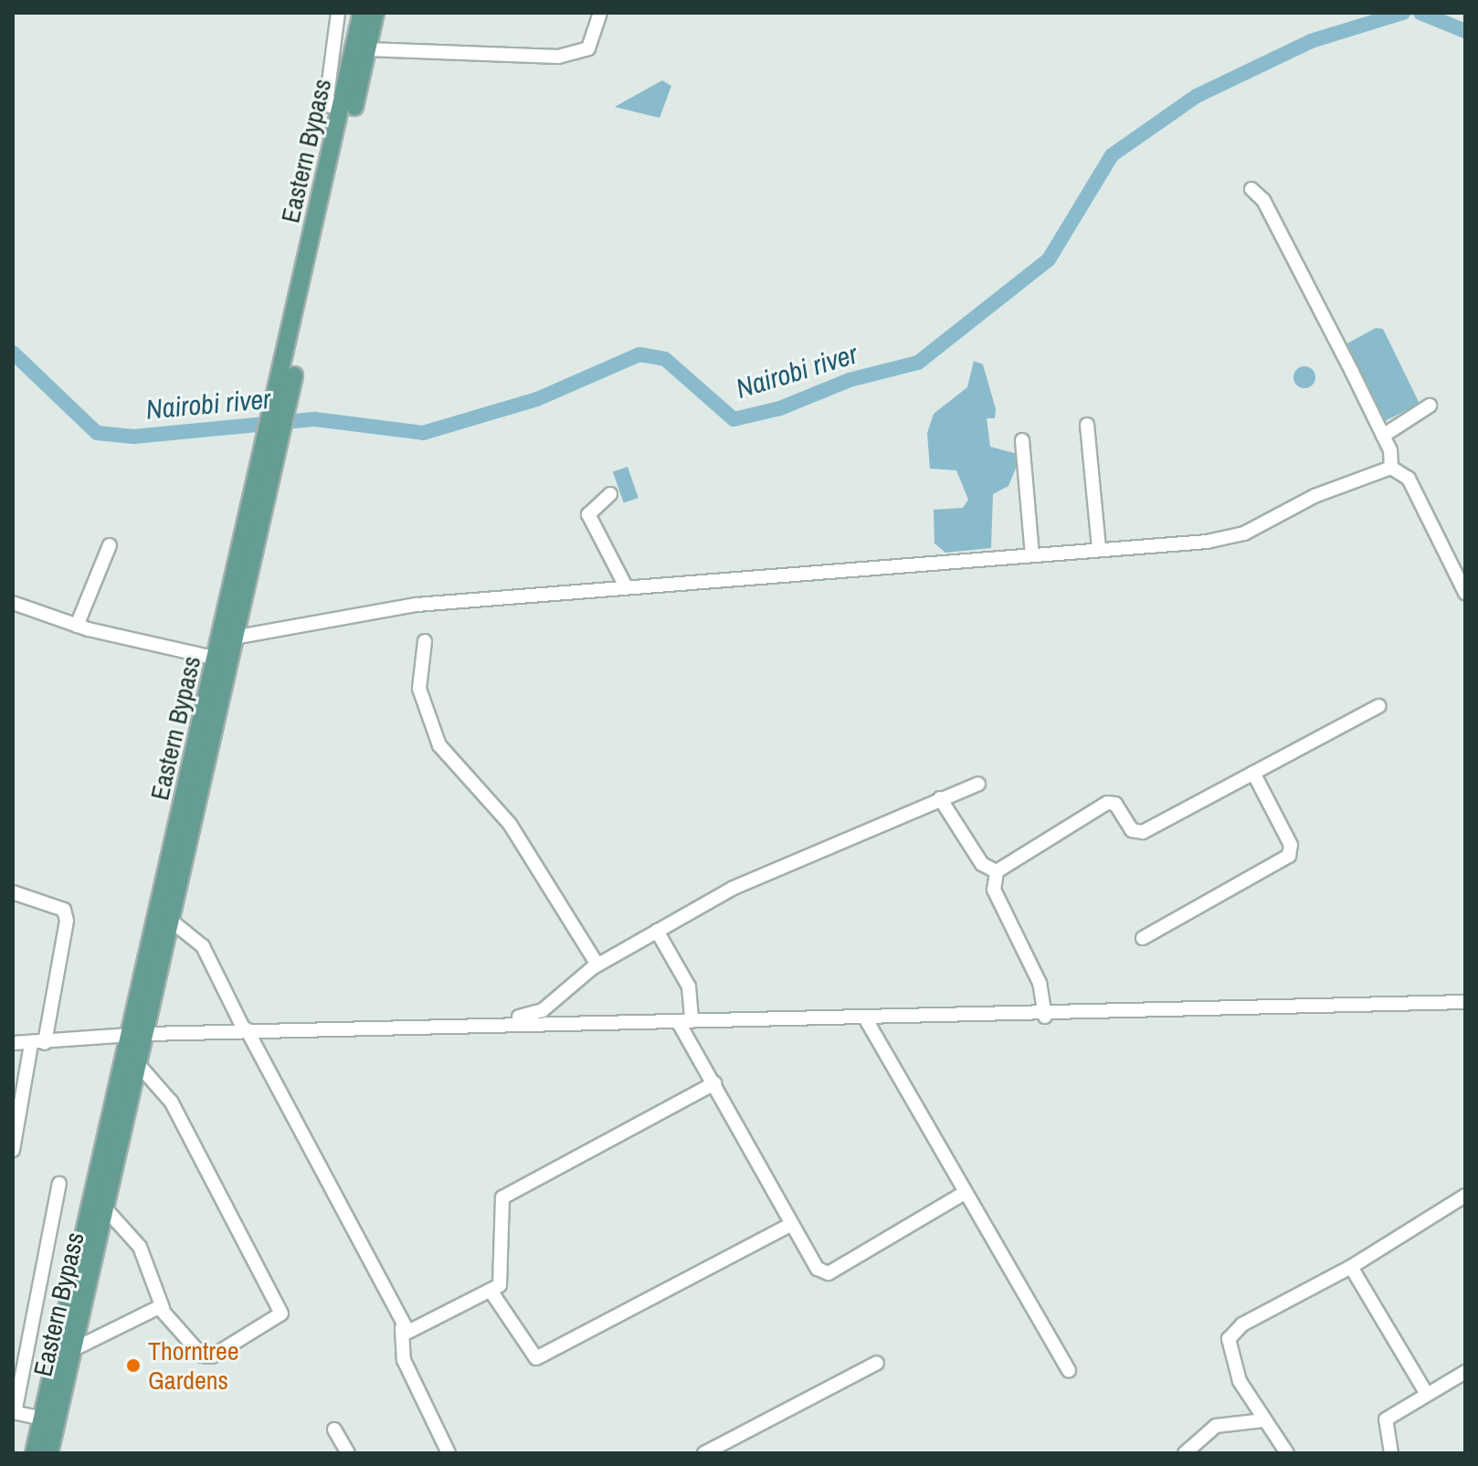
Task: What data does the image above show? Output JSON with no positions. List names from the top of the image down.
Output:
{
  "streets": {
    "main road": ["Eastern Bypass"]
  },
  "water": ["Nairobi river"],
  "places": ["Thorntree Gardens"]
}
